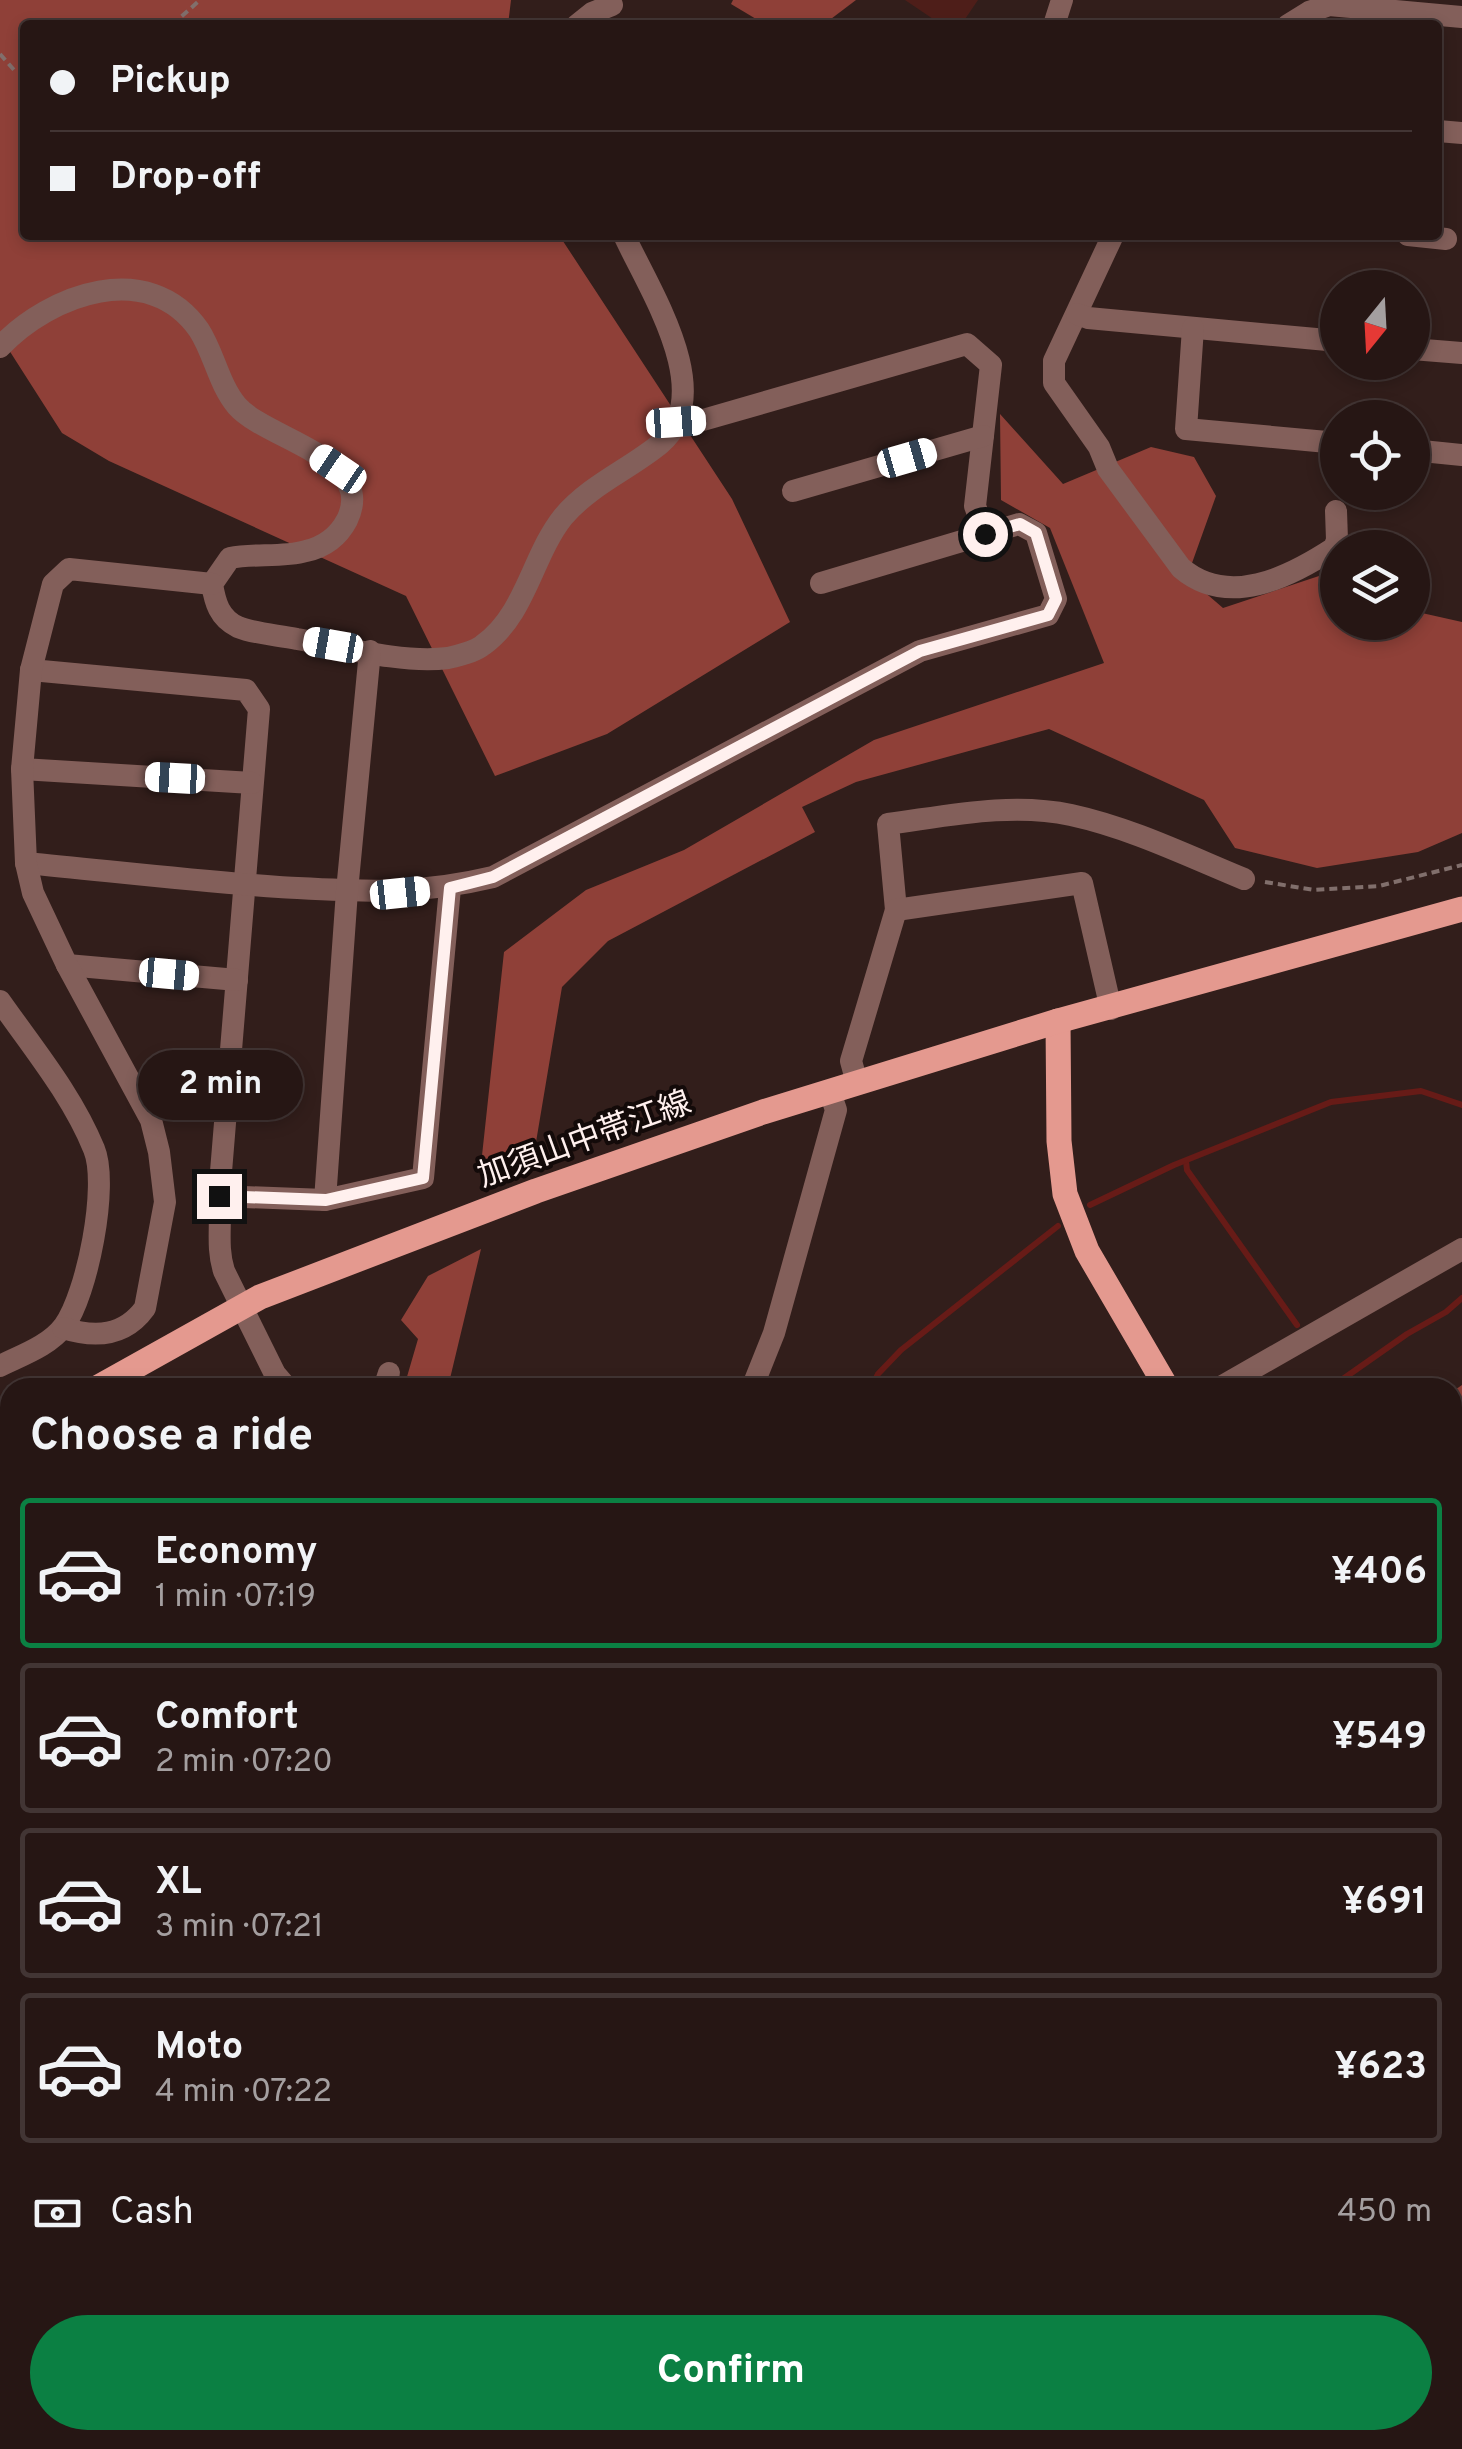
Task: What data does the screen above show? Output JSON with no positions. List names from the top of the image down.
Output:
{
  "streets": {
    "main road": ["加須山中帯江線"]
  },
  "north": "bottom",
  "page": {
    "banner": ["Pickup", "Drop-off"],
    "bubble": "2 min",
    "heading": "Choose a ride",
    "list": [
      {
        "name": "Economy",
        "note": "1 min · 07:19",
        "value": "¥406"
      },
      {
        "name": "Comfort",
        "note": "2 min · 07:20",
        "value": "¥549"
      },
      {
        "name": "XL",
        "note": "3 min · 07:21",
        "value": "¥691"
      },
      {
        "name": "Moto",
        "note": "4 min · 07:22",
        "value": "¥623"
      }
    ],
    "pay": ["Cash", "450 m"],
    "buttons": "Confirm"
  }
}
